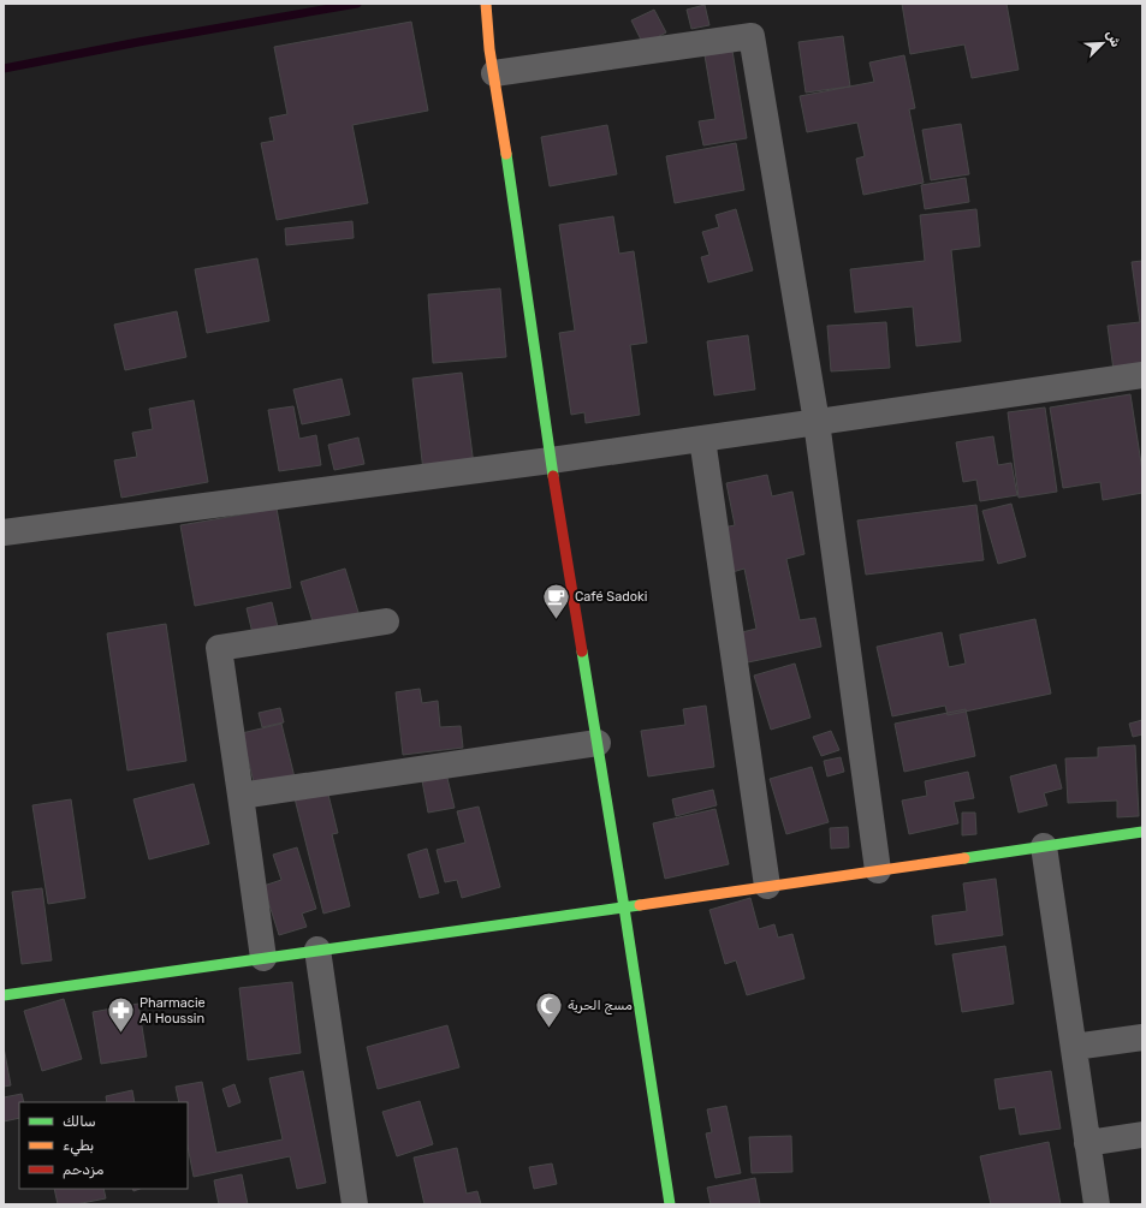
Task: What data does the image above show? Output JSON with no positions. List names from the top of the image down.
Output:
{
  "places": {
    "cafe": ["Café Sadoki"],
    "mosque": ["مسج الحرية"],
    "pharmacy": ["Pharmacie Al Houssin"]
  },
  "legend": ["سالك", "بطيء", "مزدحم"],
  "north": "top right"
}
